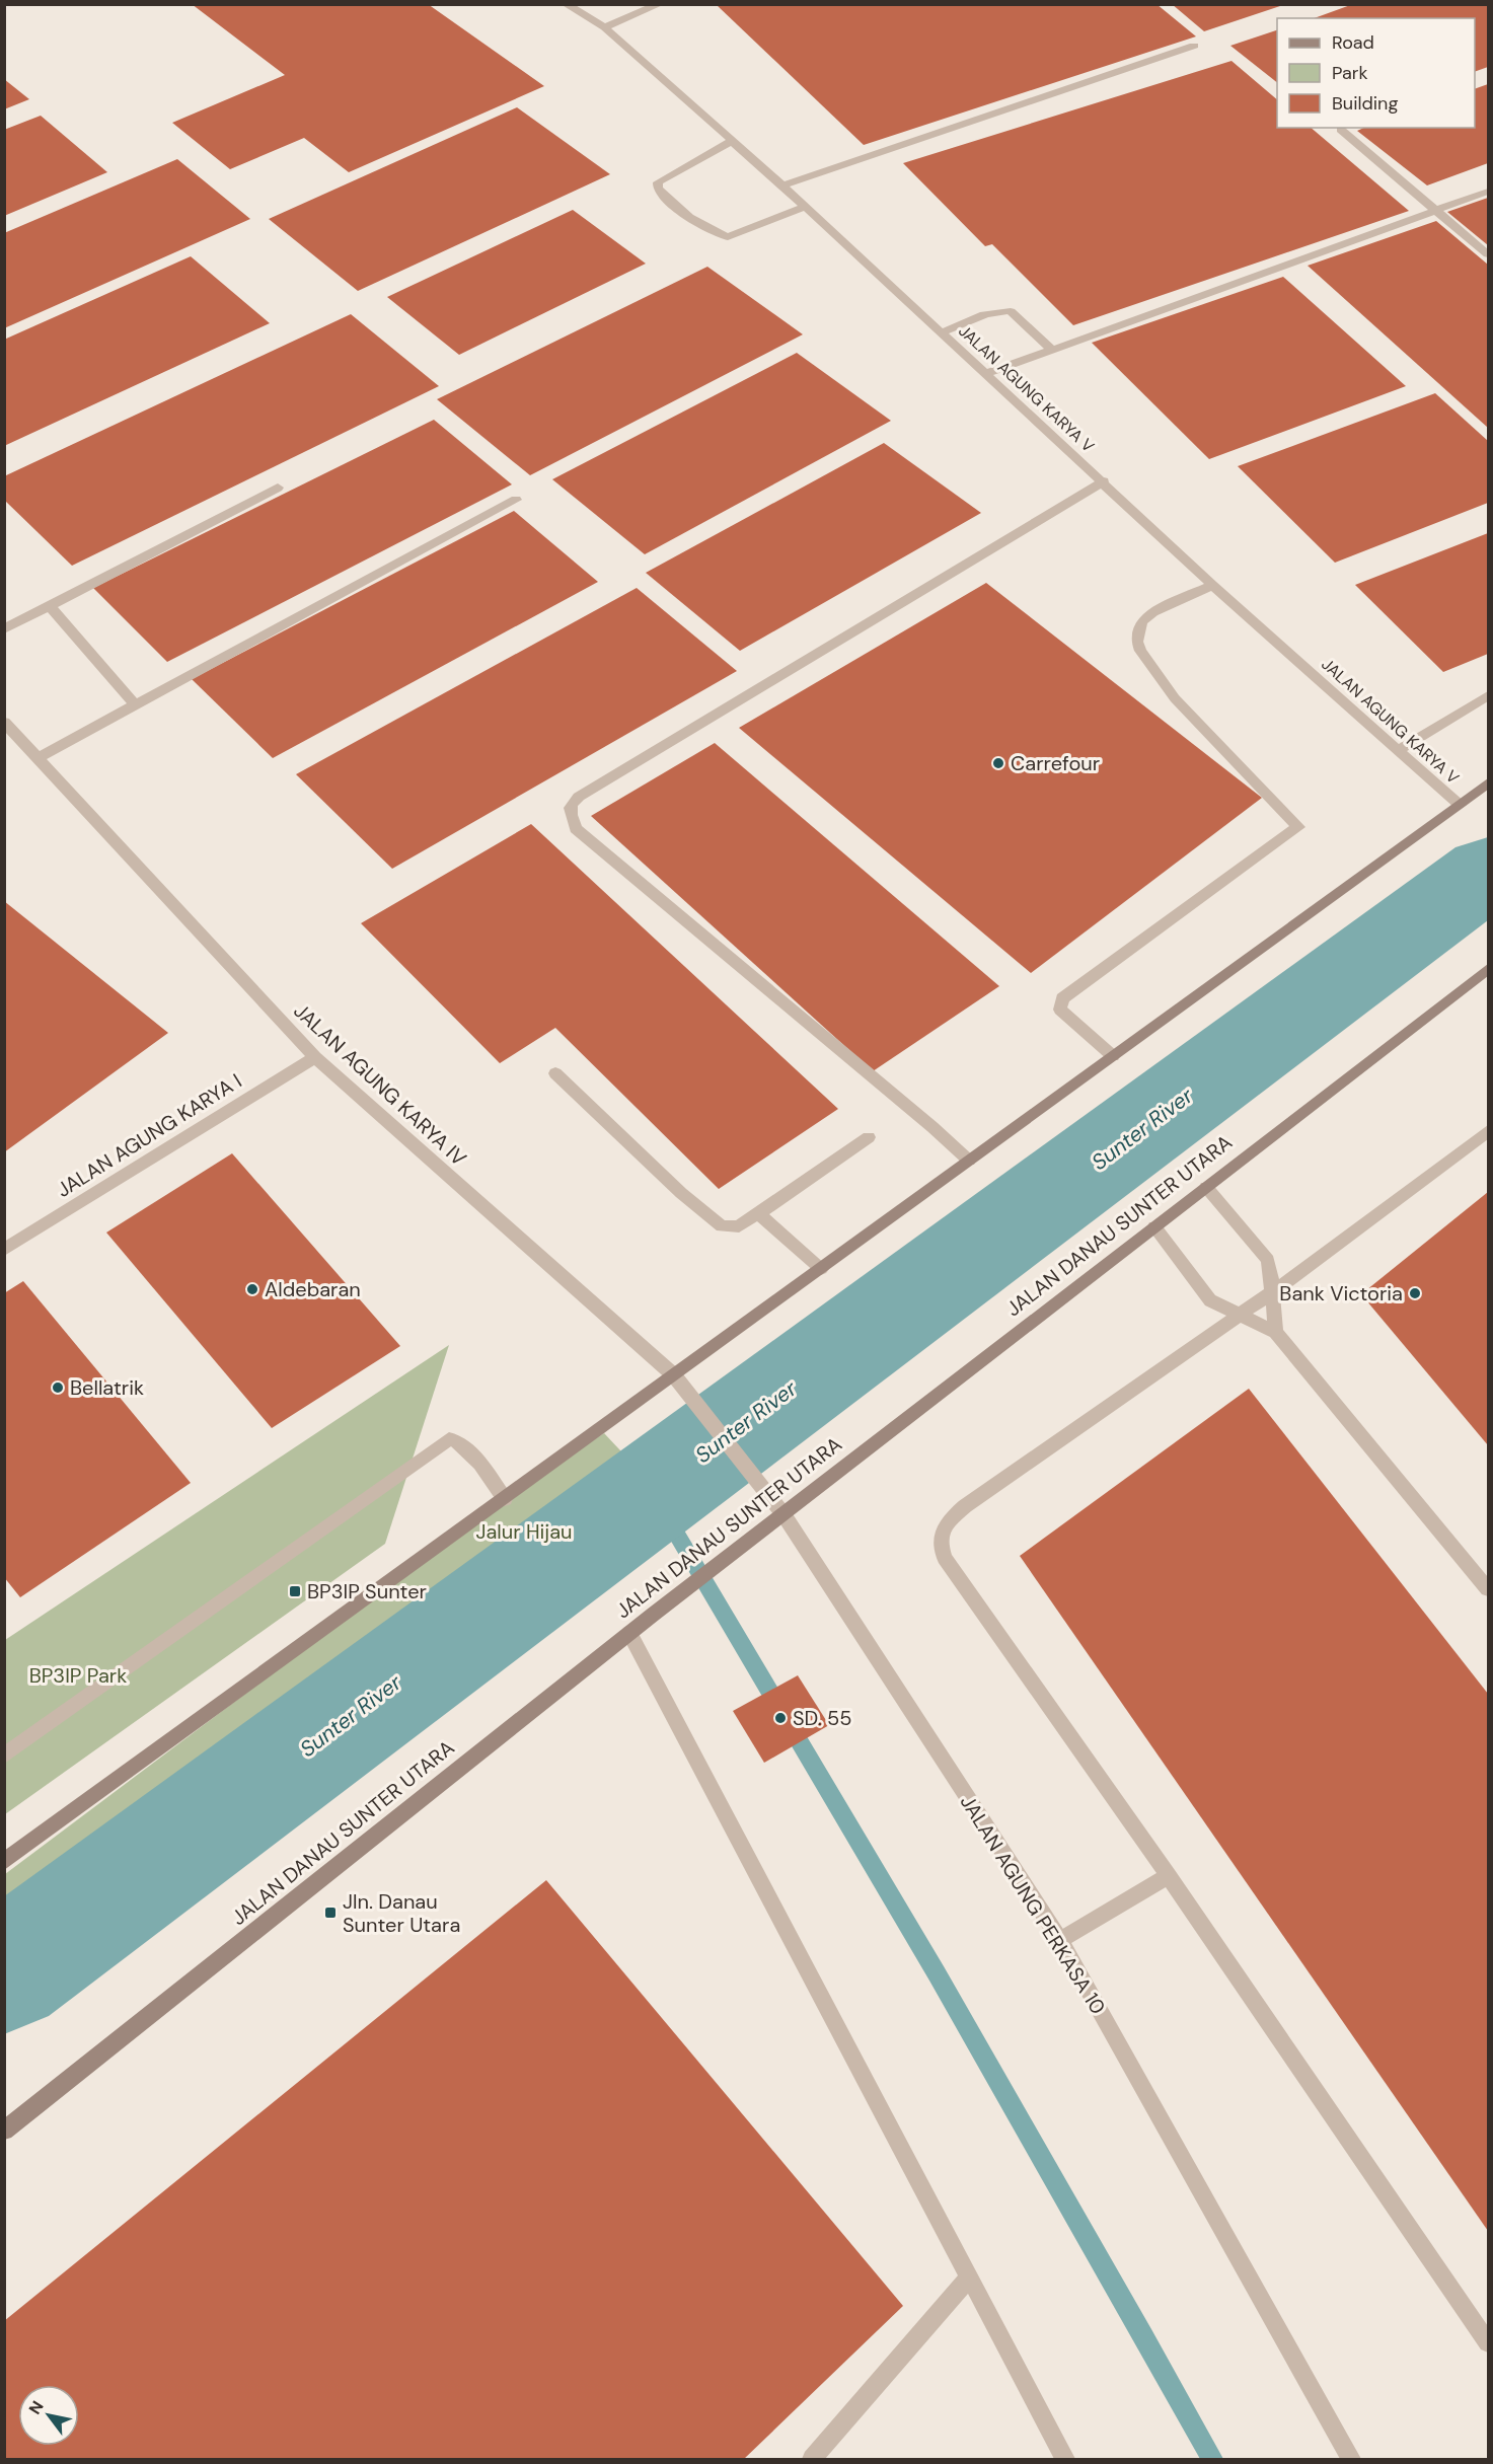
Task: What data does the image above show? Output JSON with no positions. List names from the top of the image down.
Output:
{
  "streets": {
    "main road": ["JALAN DANAU SUNTER UTARA"],
    "street": [
      "JALAN AGUNG KARYA V",
      "JALAN AGUNG KARYA IV",
      "JALAN AGUNG KARYA I",
      "JALAN AGUNG PERKASA 10"
    ]
  },
  "crossings": [
    ["JALAN AGUNG KARYA IV", "JALAN AGUNG KARYA I"],
    ["JALAN AGUNG KARYA IV", "JALAN AGUNG PERKASA 10"],
    ["JALAN DANAU SUNTER UTARA", "JALAN AGUNG PERKASA 10"]
  ],
  "water": ["Sunter River"],
  "parks": ["Jalur Hijau", "BP3IP Park"],
  "places": {
    "other": [
      "Carrefour",
      "Aldebaran",
      "Bank Victoria",
      "Bellatrik",
      "SD. 55"
    ],
    "transit": ["BP3IP Sunter", "Jln. Danau Sunter Utara"]
  },
  "legend": ["Road", "Park", "Building"],
  "north": "top left"
}
